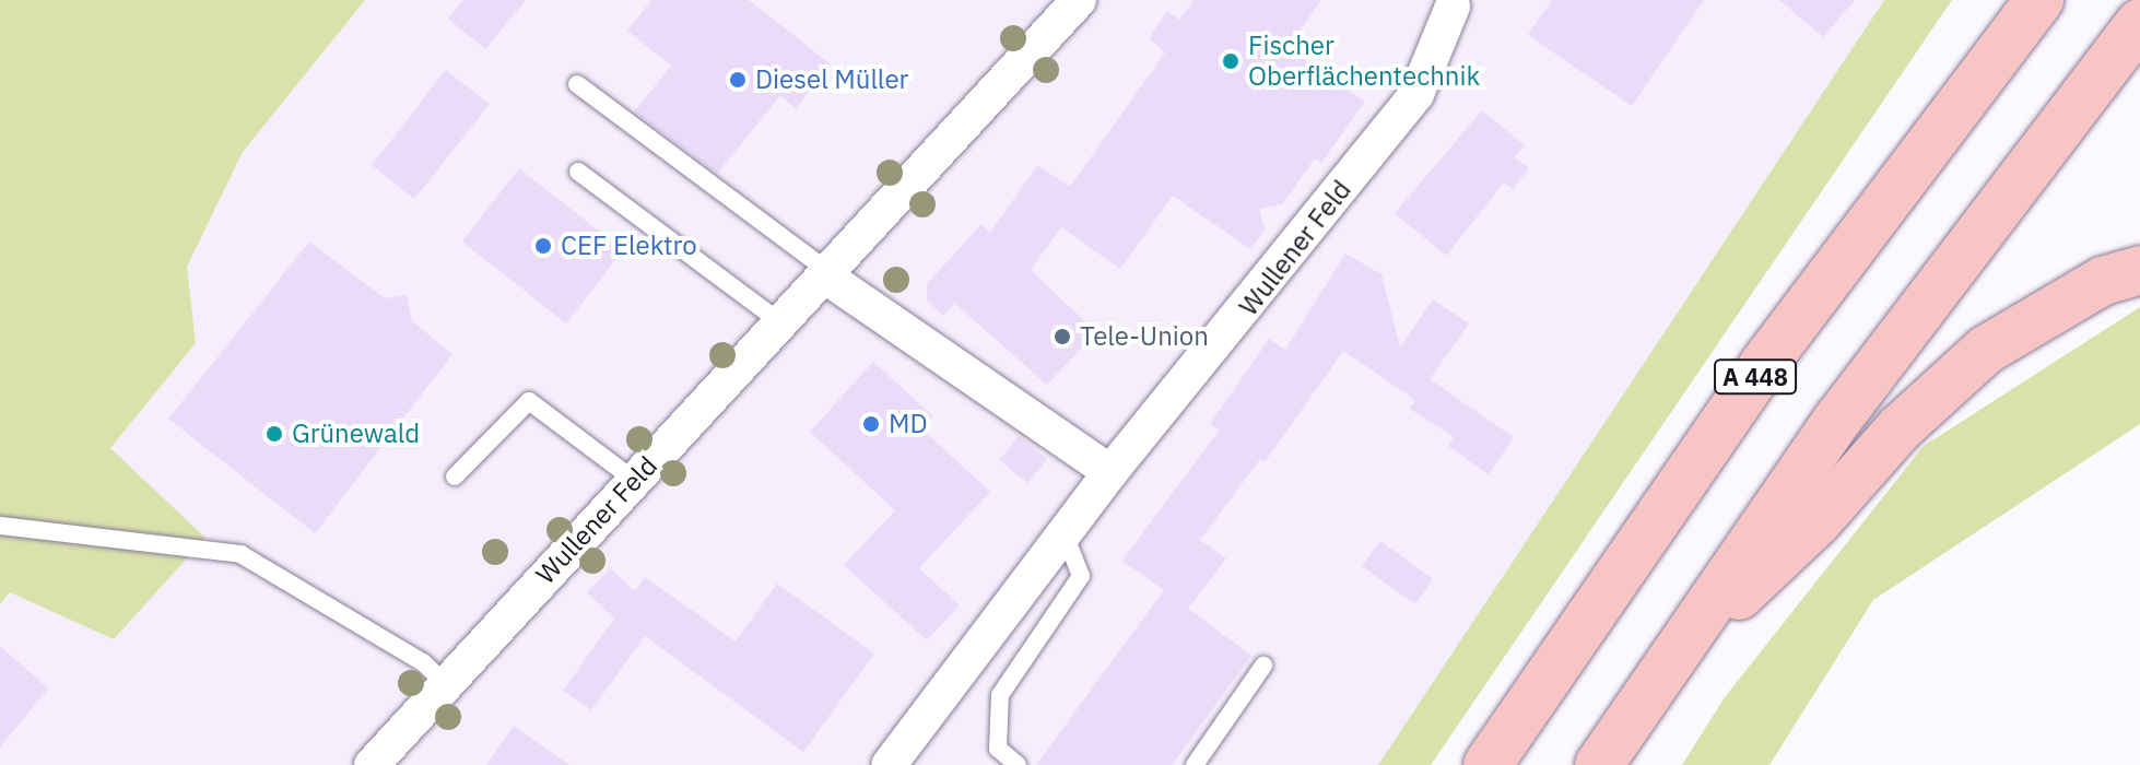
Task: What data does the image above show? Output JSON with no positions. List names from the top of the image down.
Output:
{
  "streets": {
    "highway": ["A 448"],
    "street": ["Wullener Feld"]
  },
  "places": [
    "Fischer Oberflächentechnik",
    "Diesel Müller",
    "CEF Elektro",
    "Tele-Union",
    "MD",
    "Grünewald"
  ]
}
